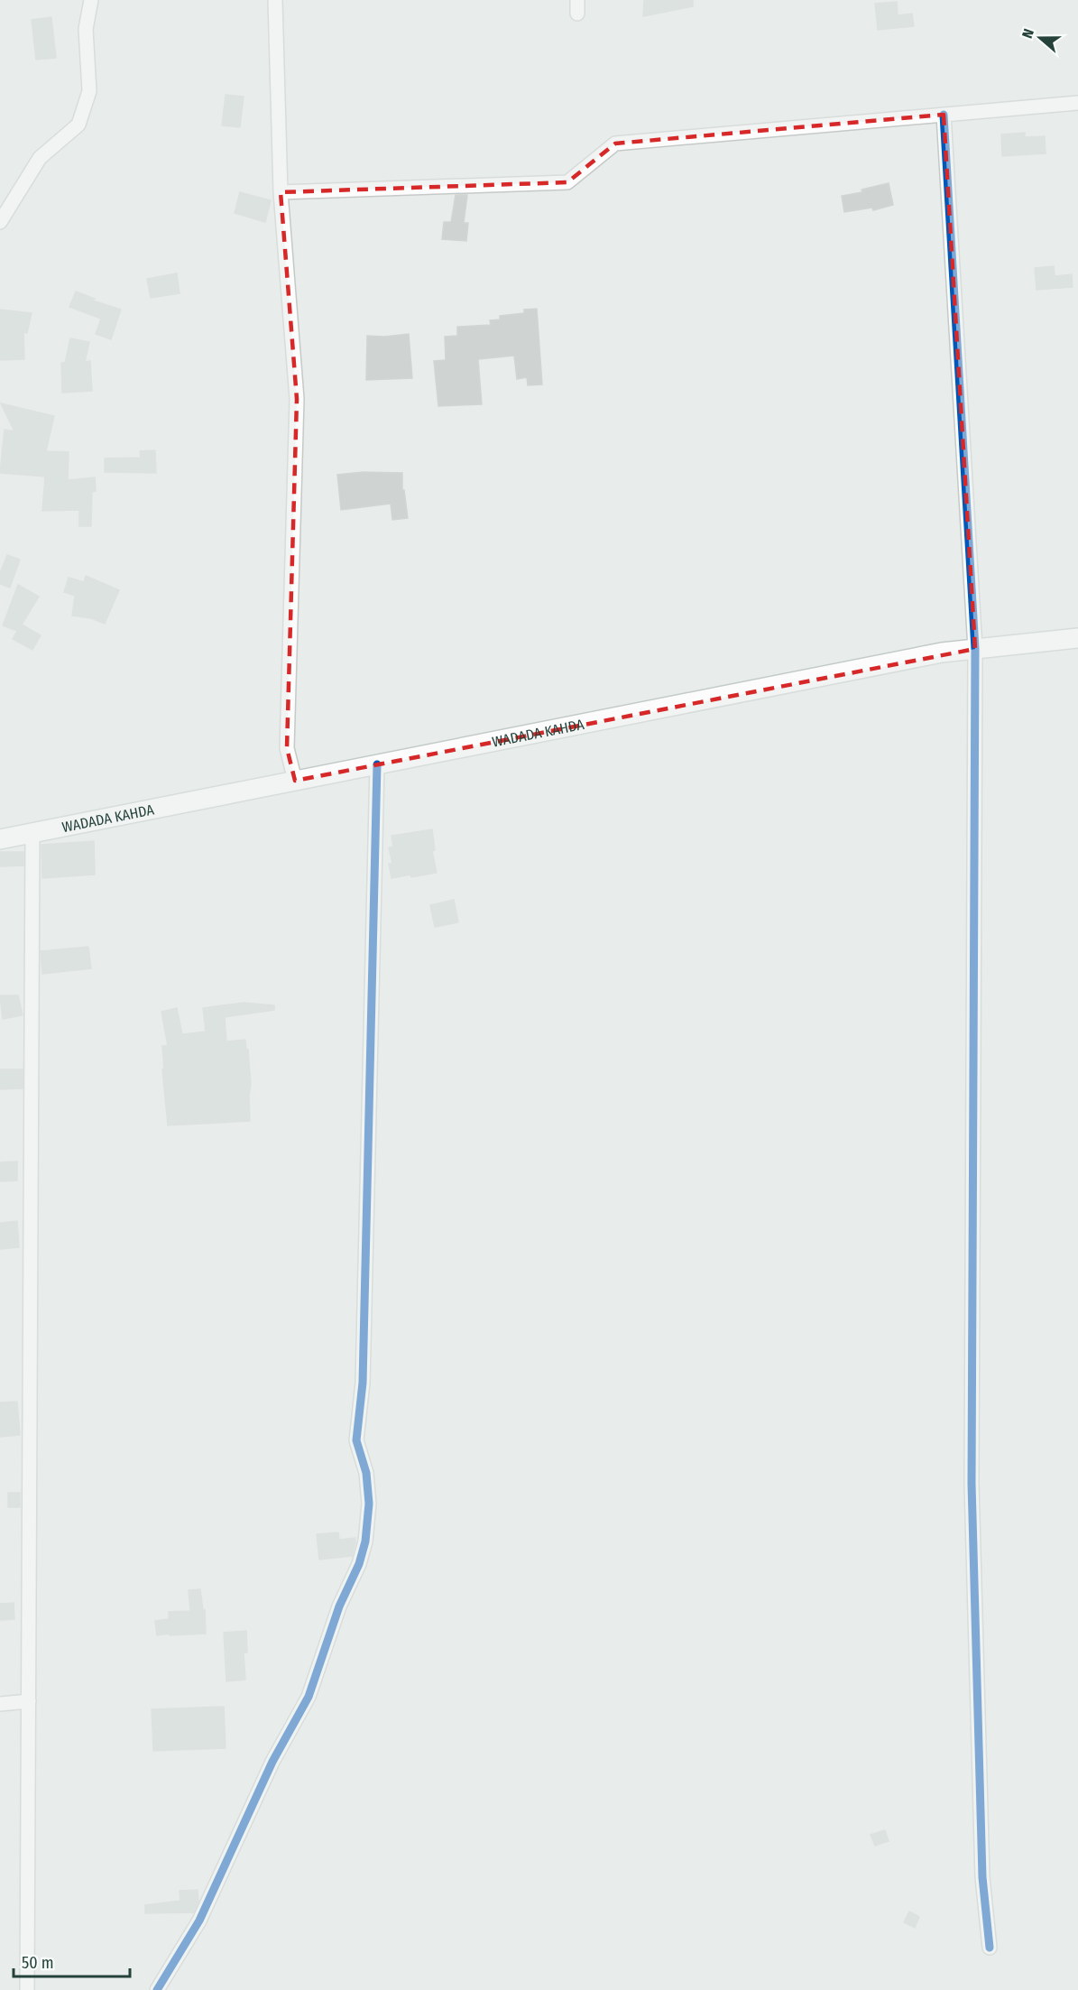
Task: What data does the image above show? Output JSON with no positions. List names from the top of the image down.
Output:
{
  "streets": {
    "main road": ["WADADA KAHDA"]
  },
  "scale_bar": "50 m",
  "north": "left"
}
